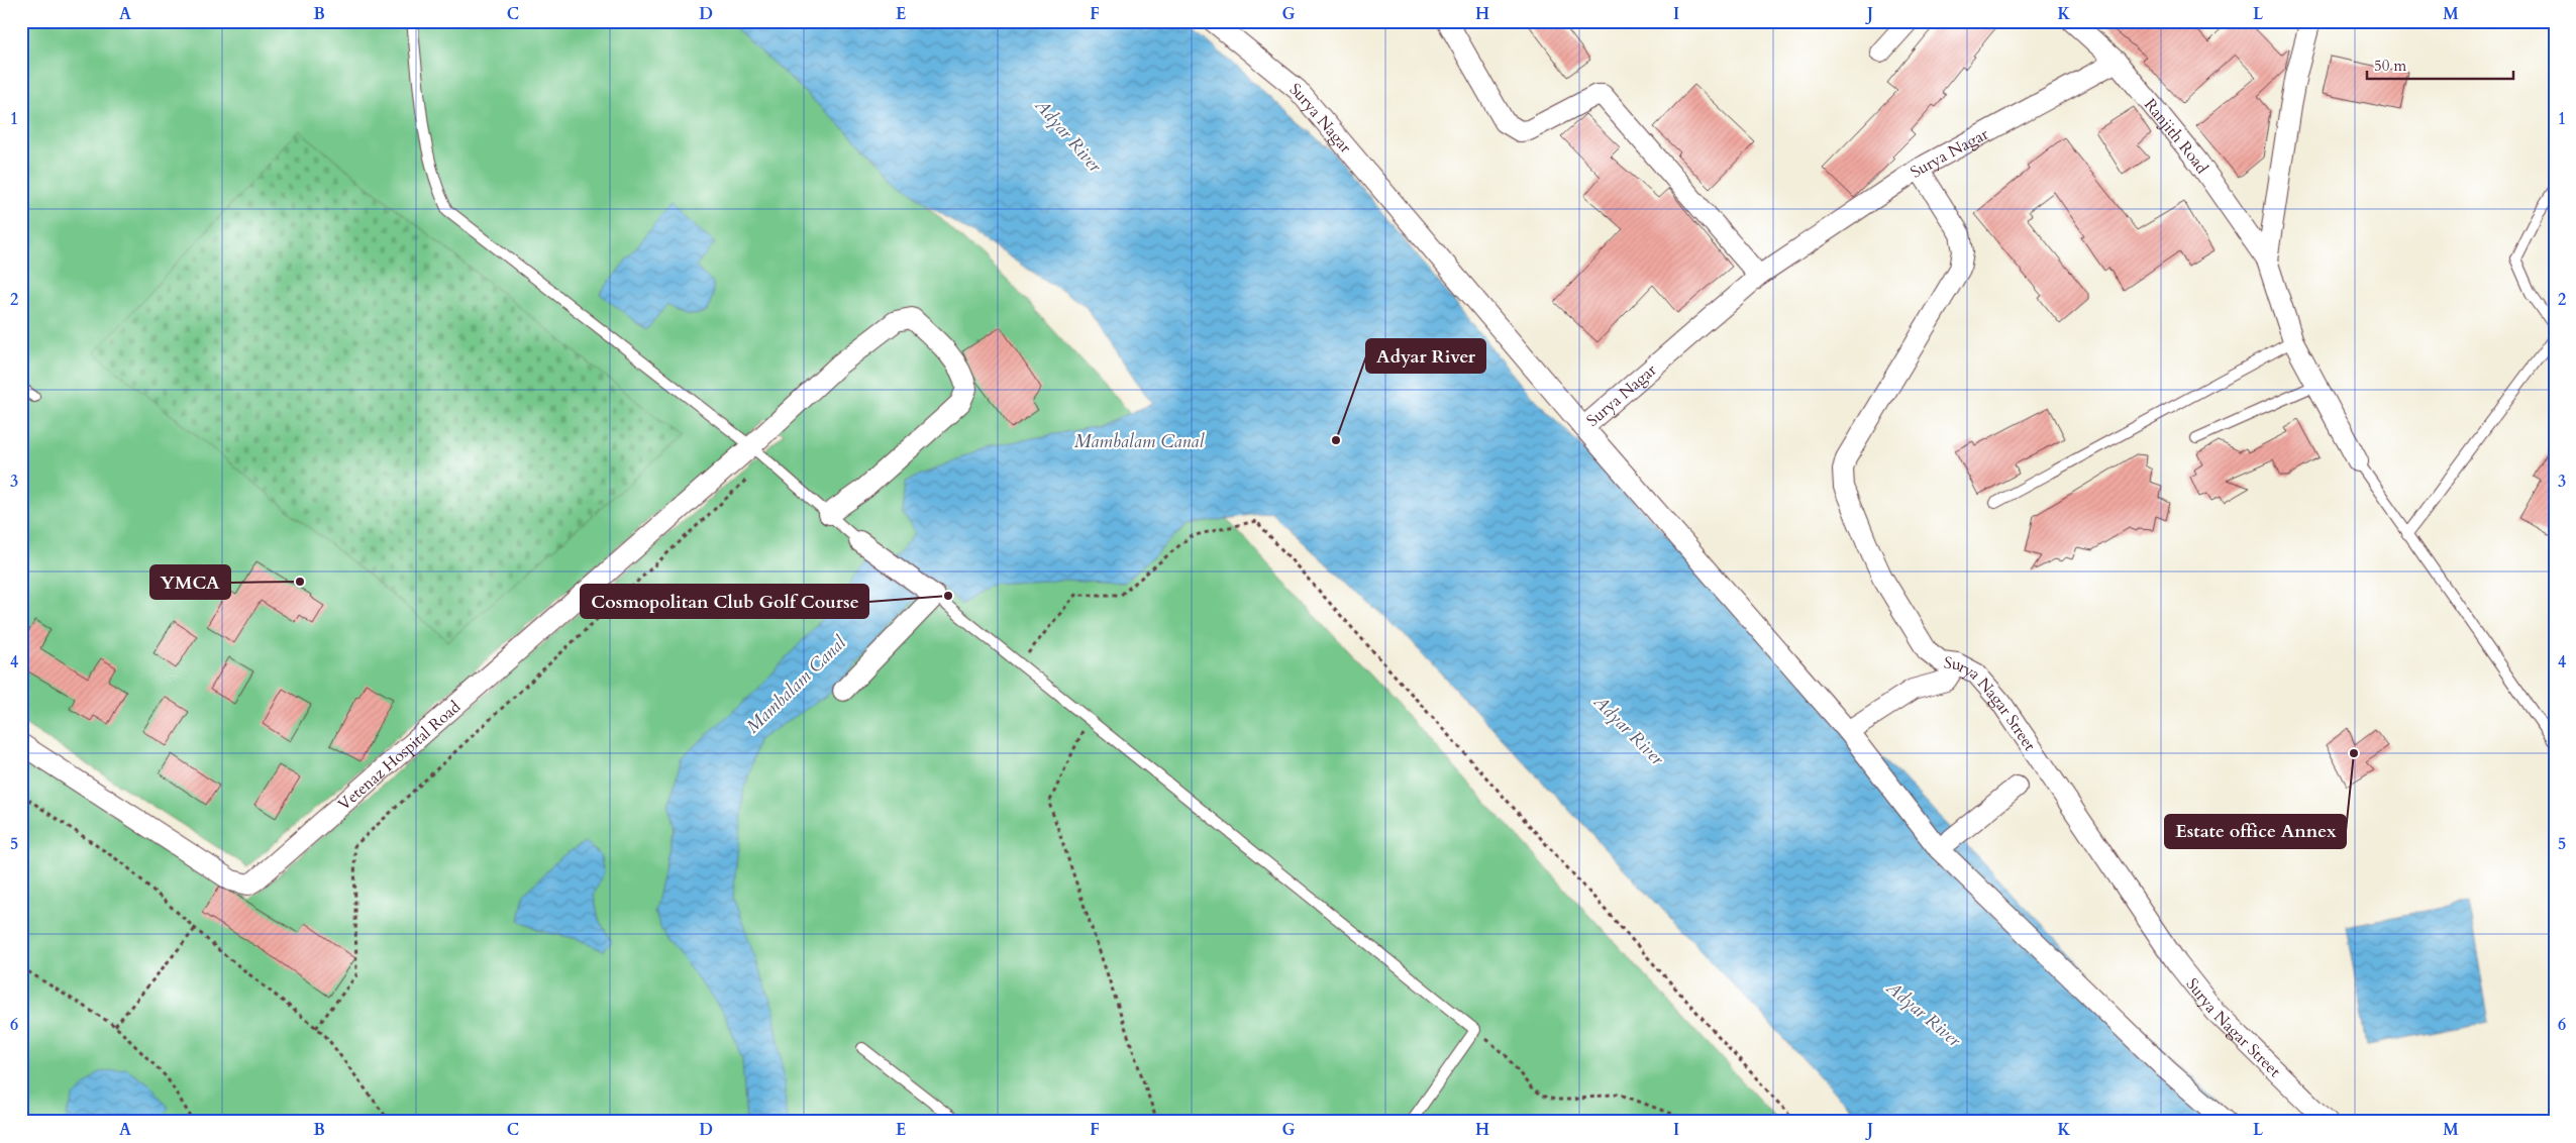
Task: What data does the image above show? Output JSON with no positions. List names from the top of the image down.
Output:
{
  "streets": {
    "street": [
      "Surya Nagar",
      "Ranjith Road",
      "Surya Nagar Street",
      "Vetenaz Hospital Road"
    ]
  },
  "crossings": [
    ["Surya Nagar", "Ranjith Road"],
    ["Surya Nagar", "Surya Nagar Street"]
  ],
  "water": ["Adyar River", "Mambalam Canal"],
  "places": [
    "Adyar River",
    "YMCA",
    "Cosmopolitan Club Golf Course",
    "Estate office Annex"
  ],
  "scale_bar": "50 m",
  "grid": {
    "columns": [
      "A",
      "B",
      "C",
      "D",
      "E",
      "F",
      "G",
      "H",
      "I",
      "J",
      "K",
      "L",
      "M"
    ],
    "rows": [
      "1",
      "2",
      "3",
      "4",
      "5",
      "6"
    ]
  }
}
